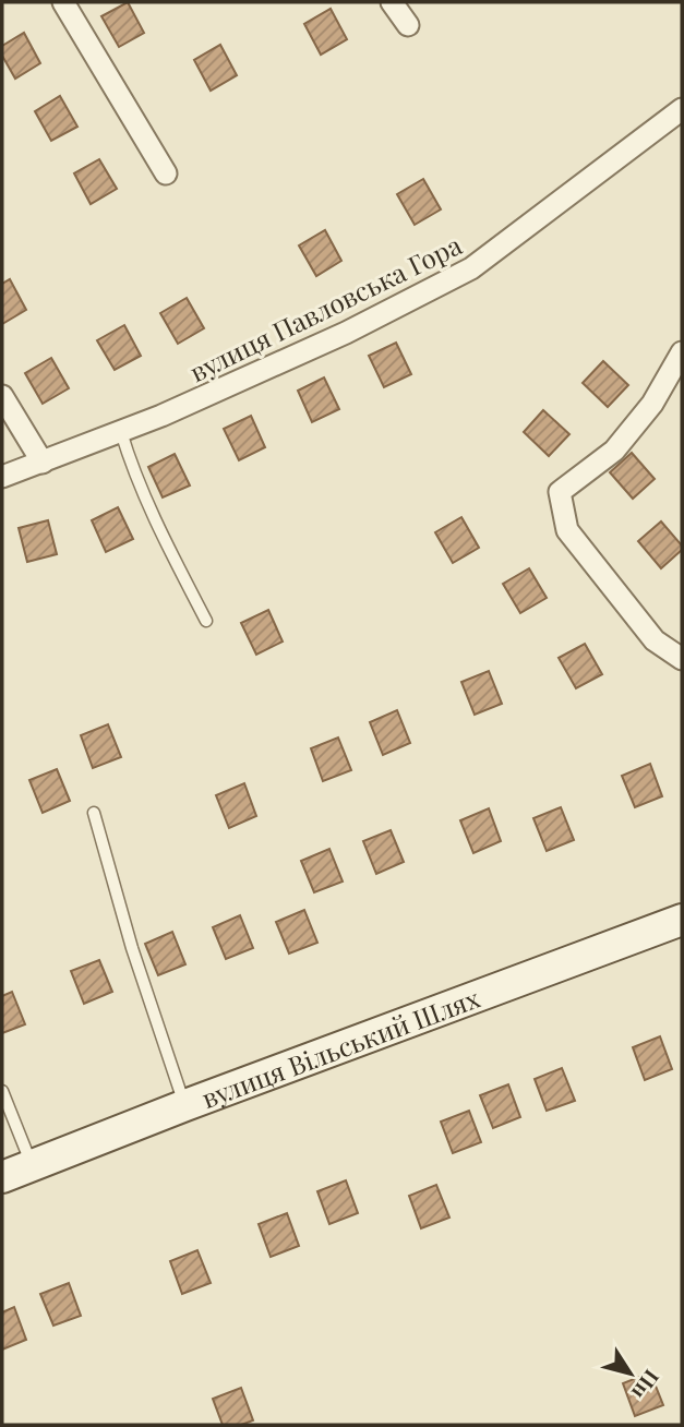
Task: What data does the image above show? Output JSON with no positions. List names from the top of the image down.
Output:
{
  "streets": {
    "street": ["вулиця Павловська Гора", "вулиця Вільський Шлях"]
  },
  "north": "bottom right"
}
